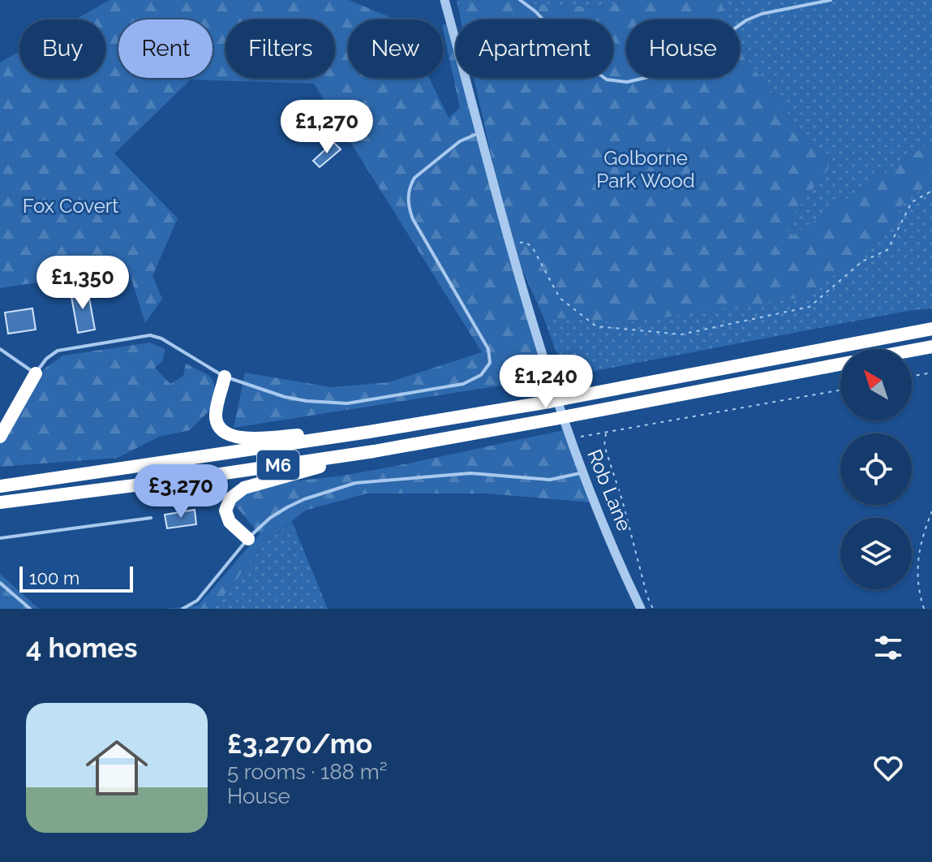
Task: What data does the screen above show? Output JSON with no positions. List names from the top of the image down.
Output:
{
  "streets": {
    "highway": ["M6"],
    "street": ["Rob Lane"]
  },
  "parks": ["Golborne Park Wood", "Fox Covert"],
  "scale_bar": "100 m",
  "north": "top left",
  "page": {
    "chip": [
      "Buy",
      "Rent",
      "Filters",
      "New",
      "Apartment",
      "House"
    ],
    "price": [
      "£1,270",
      "£1,350",
      "£1,240",
      "£3,270"
    ],
    "scale": "100 m",
    "heading": "4 homes",
    "list": [
      {
        "name": "£3,270/mo",
        "note": "5 rooms · 188 m² · House"
      }
    ]
  }
}
